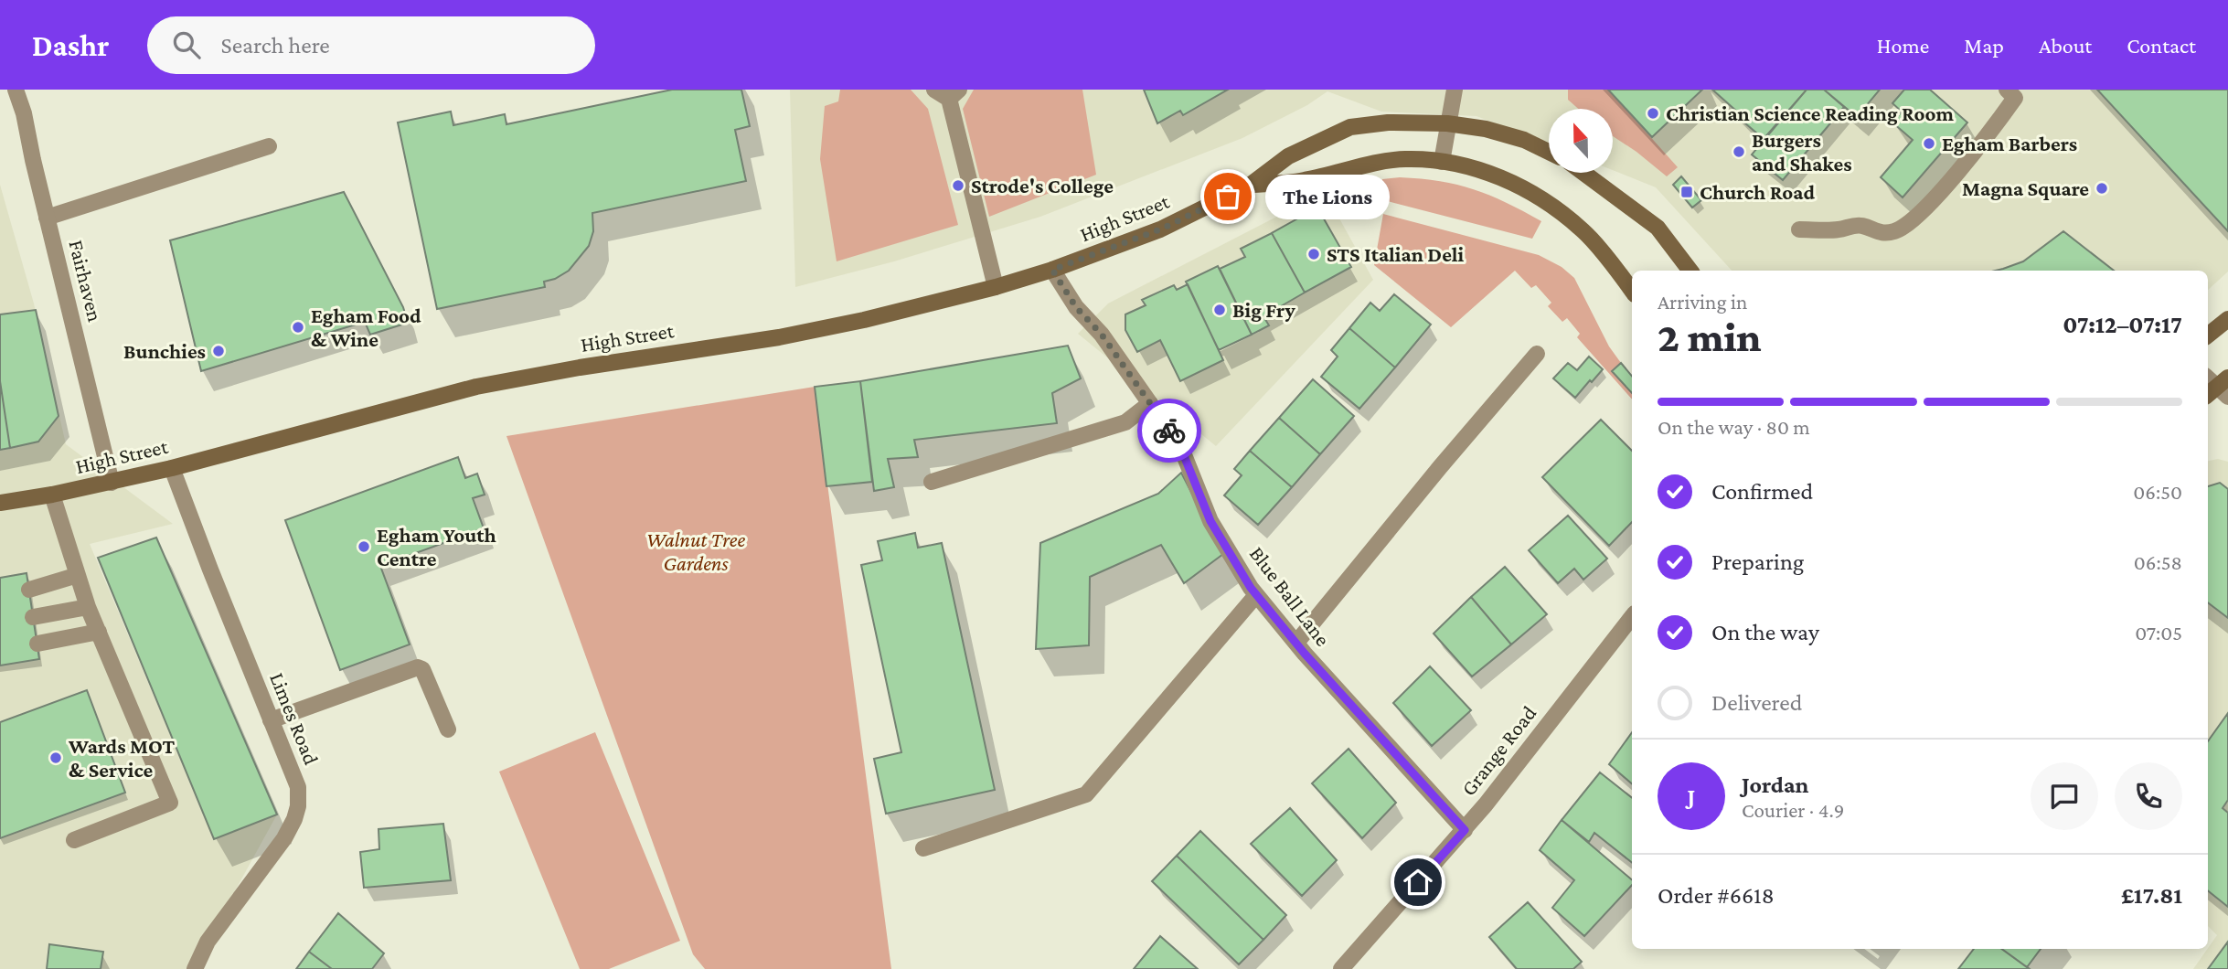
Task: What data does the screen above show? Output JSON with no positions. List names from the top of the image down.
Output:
{
  "streets": {
    "main road": ["High Street"],
    "street": [
      "Fairhaven",
      "Blue Ball Lane",
      "Limes Road",
      "Grange Road"
    ]
  },
  "crossings": [
    ["High Street", "Fairhaven"],
    ["High Street", "Blue Ball Lane"],
    ["High Street", "Limes Road"],
    ["Blue Ball Lane", "Grange Road"]
  ],
  "parks": ["Walnut Tree Gardens"],
  "places": {
    "other": [
      "Christian Science Reading Room",
      "Egham Barbers",
      "Burgers and Shakes",
      "Strode's College",
      "Magna Square",
      "The Lions",
      "STS Italian Deli",
      "Big Fry",
      "Egham Food & Wine",
      "Bunchies",
      "Egham Youth Centre",
      "Wards MOT & Service"
    ],
    "transit": ["Church Road"]
  },
  "north": "top",
  "page": {
    "header": "Dashr",
    "search": "Search here",
    "nav": [
      "Home",
      "Map",
      "About",
      "Contact"
    ],
    "bubble": "The Lions",
    "heading": ["2 min", "Arriving in", "07:12–07:17"],
    "panel": [
      "Jordan",
      "Courier · 4.9",
      "Order #6618",
      "£17.81"
    ],
    "bar": "On the way · 80 m",
    "list": [
      ["Confirmed", "06:50"],
      ["Preparing", "06:58"],
      ["On the way", "07:05"],
      "Delivered"
    ],
    "round": "J"
  }
}
